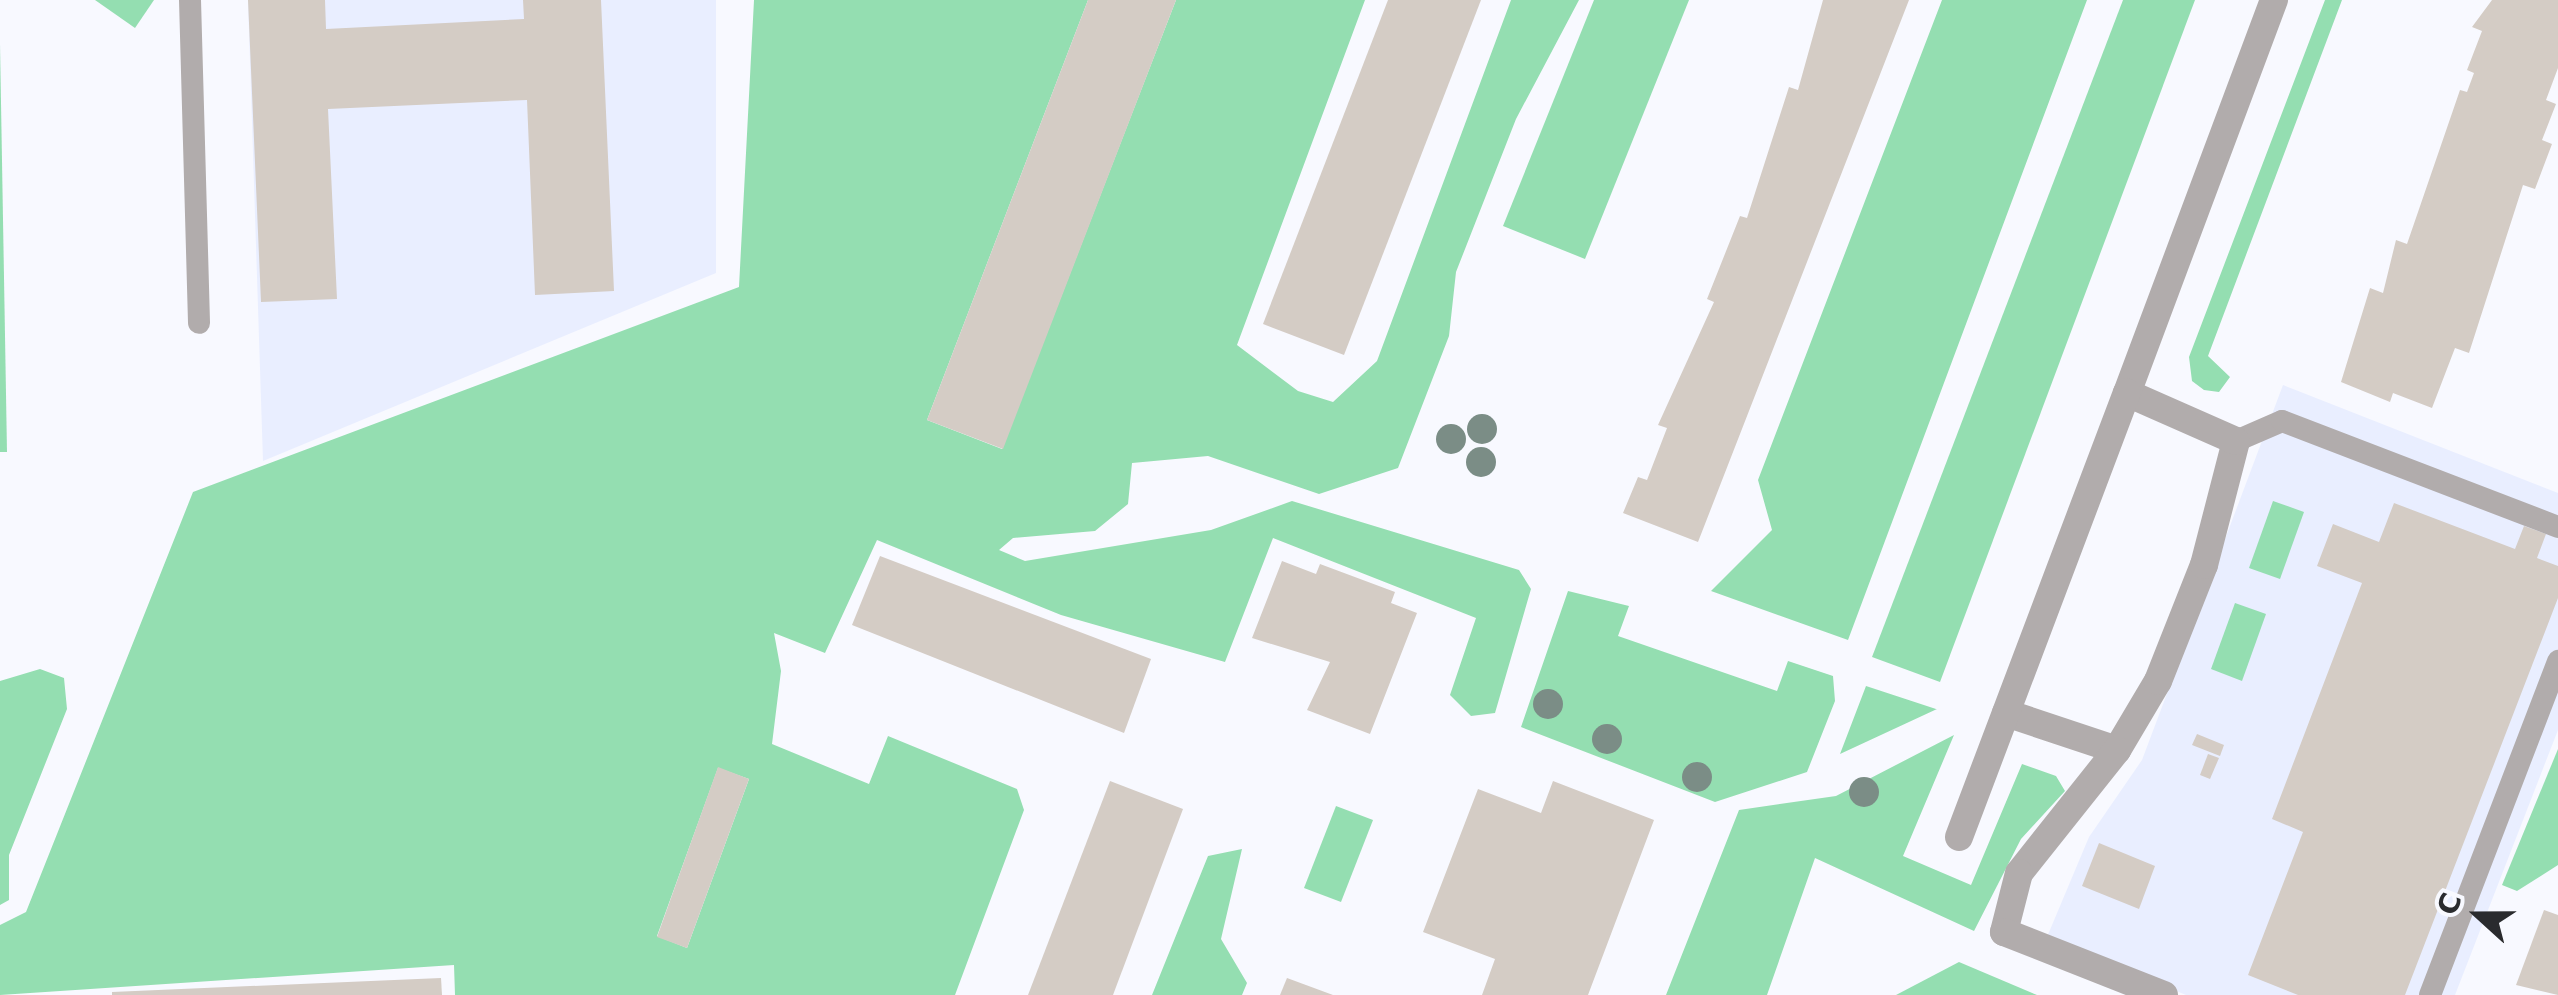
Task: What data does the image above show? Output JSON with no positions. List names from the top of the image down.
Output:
{
  "north": "left"
}
